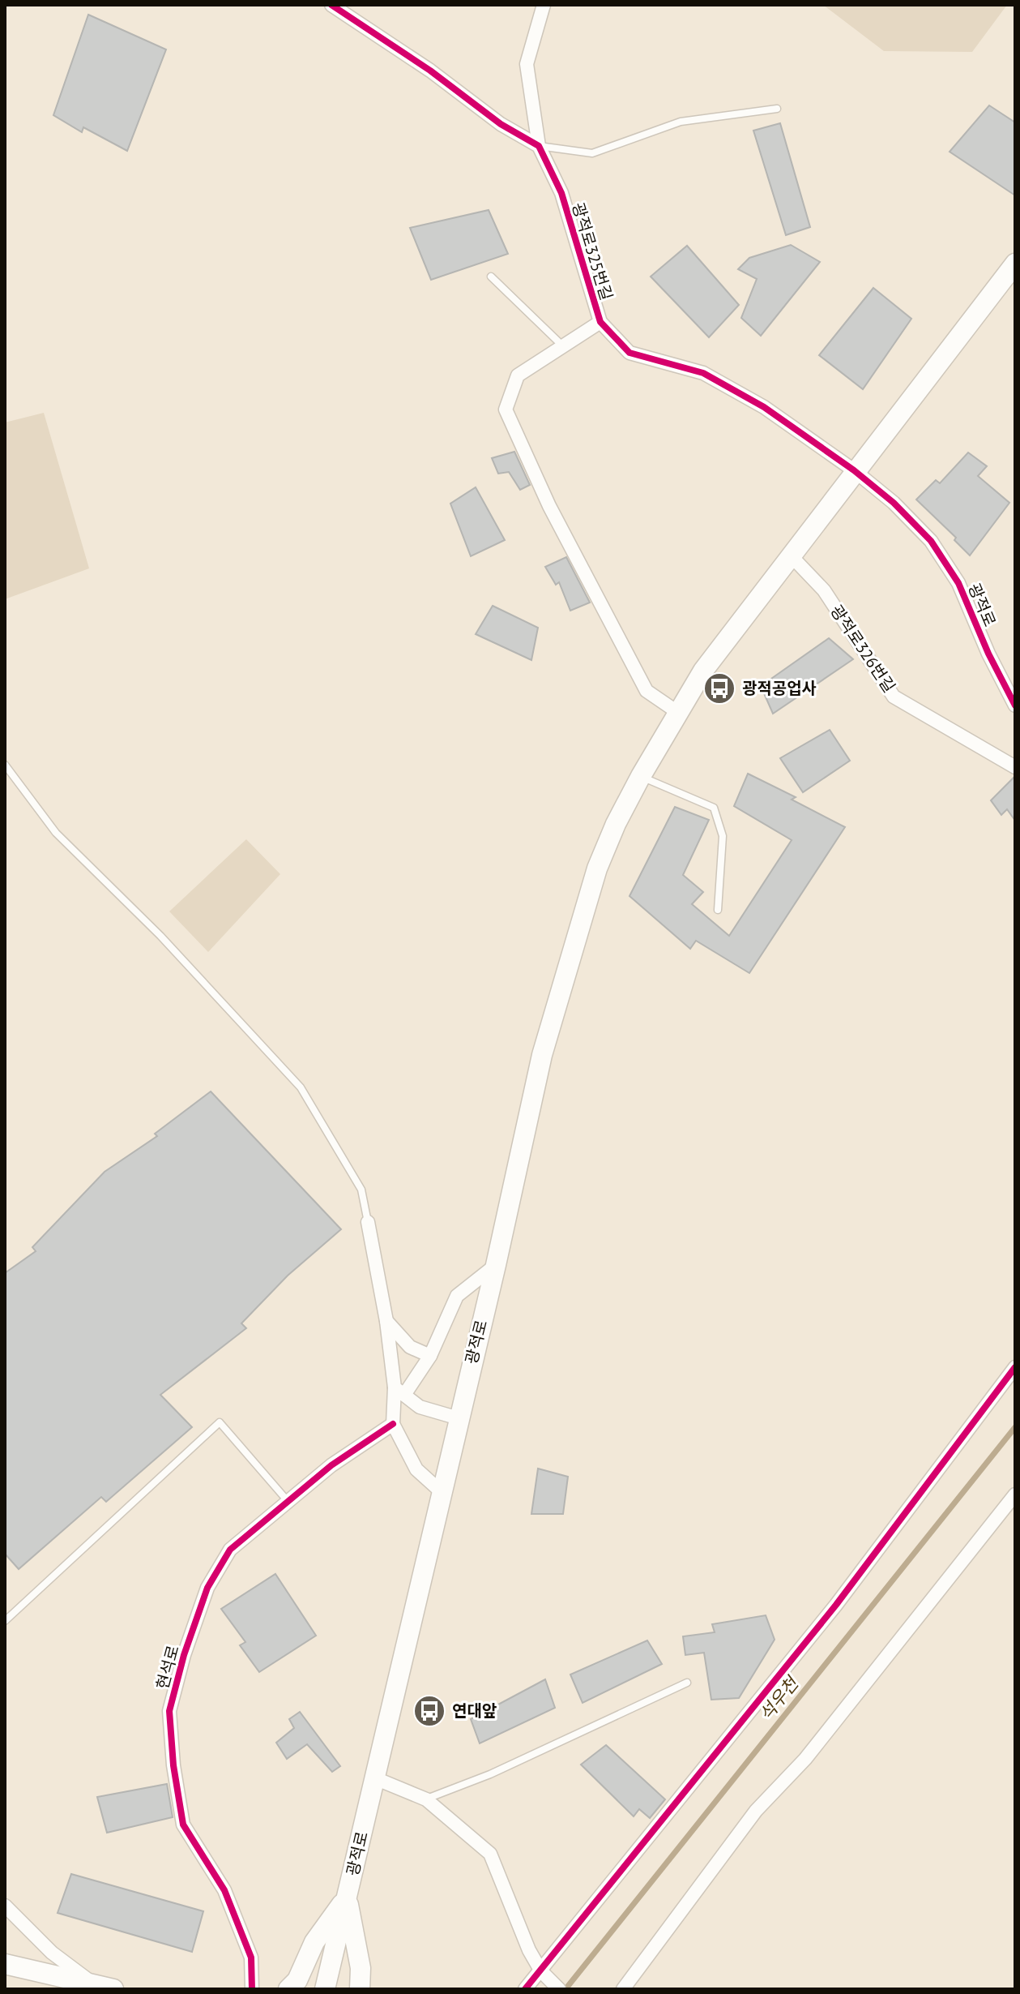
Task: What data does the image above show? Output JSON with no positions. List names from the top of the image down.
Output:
{
  "streets": {
    "main road": ["광적로"],
    "street": ["광적로325번길", "광적로326번길", "현석로"]
  },
  "crossings": [
    ["광적로325번길", "광적로"],
    ["광적로", "광적로326번길"]
  ],
  "water": ["석우천"],
  "places": {
    "bus stop": ["광적공업사", "연대앞"]
  }
}
